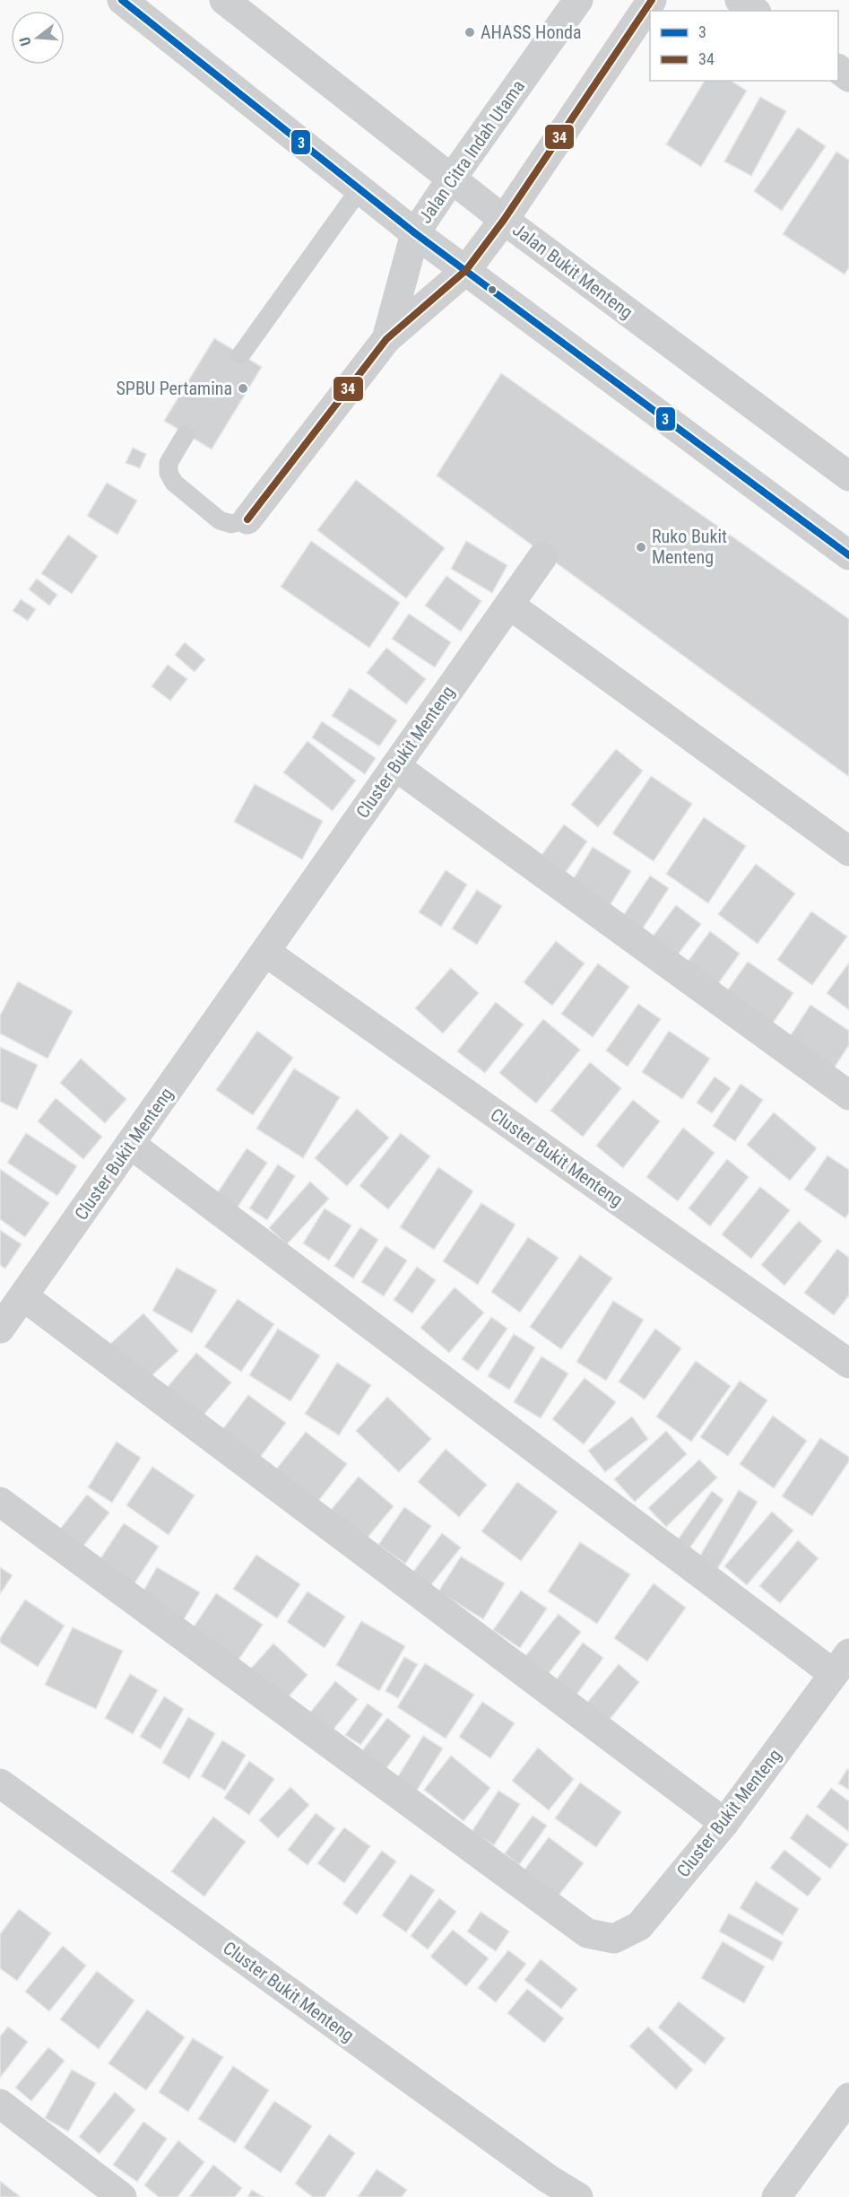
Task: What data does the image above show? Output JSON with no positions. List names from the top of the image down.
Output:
{
  "streets": {
    "street": ["Jalan Citra Indah Utama", "Jalan Bukit Menteng", "Cluster Bukit Menteng"]
  },
  "crossings": [
    ["Jalan Citra Indah Utama", "Jalan Bukit Menteng"]
  ],
  "places": ["AHASS Honda", "SPBU Pertamina", "Ruko Bukit Menteng"],
  "lines": ["transit line 3", "transit line 34"],
  "legend": ["3", "34"],
  "north": "left"
}
